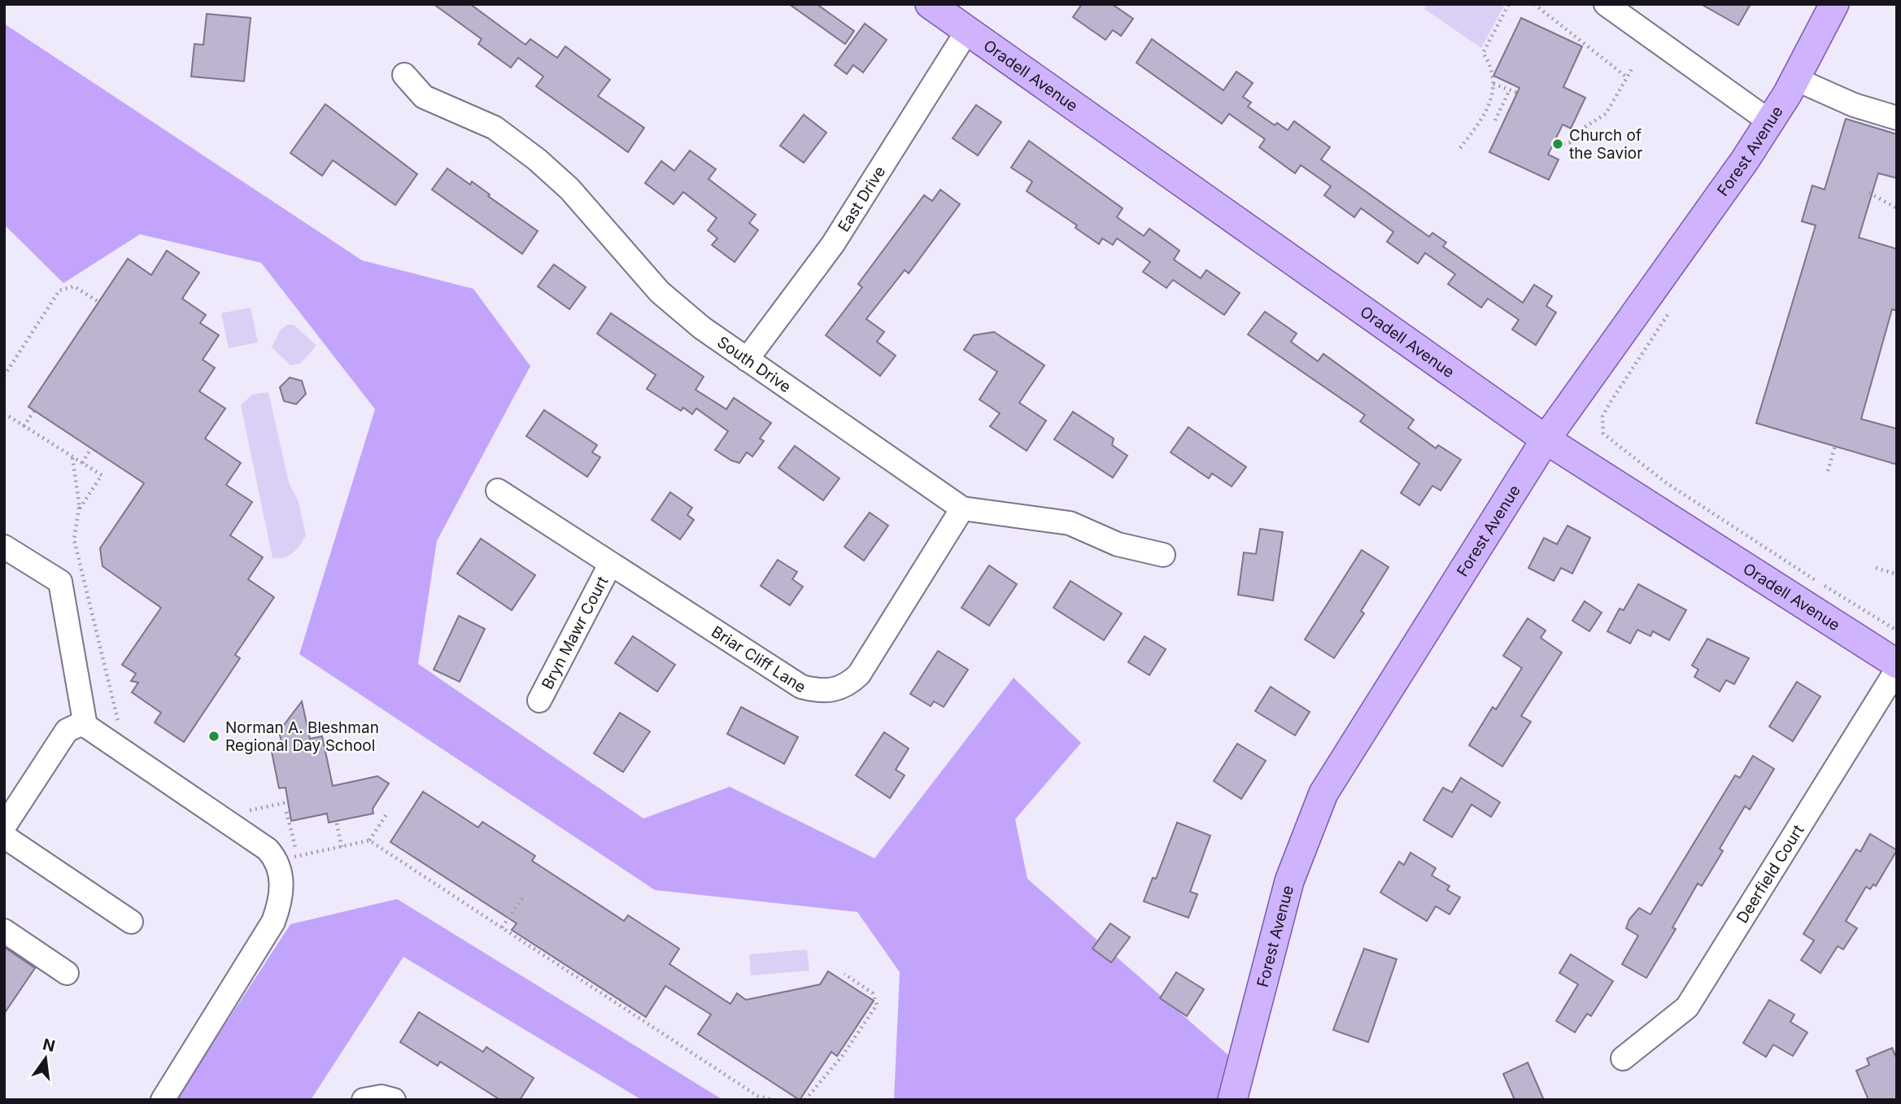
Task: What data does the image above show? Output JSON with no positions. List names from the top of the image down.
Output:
{
  "streets": {
    "main road": ["Oradell Avenue", "Forest Avenue"],
    "street": [
      "East Drive",
      "South Drive",
      "Bryn Mawr Court",
      "Briar Cliff Lane",
      "Deerfield Court"
    ]
  },
  "crossings": [
    ["Oradell Avenue", "Forest Avenue"],
    ["Oradell Avenue", "East Drive"],
    ["East Drive", "South Drive"],
    ["South Drive", "Briar Cliff Lane"],
    ["Bryn Mawr Court", "Briar Cliff Lane"]
  ],
  "places": ["Church of the Savior", "Norman A. Bleshman Regional Day School"],
  "north": "top"
}
